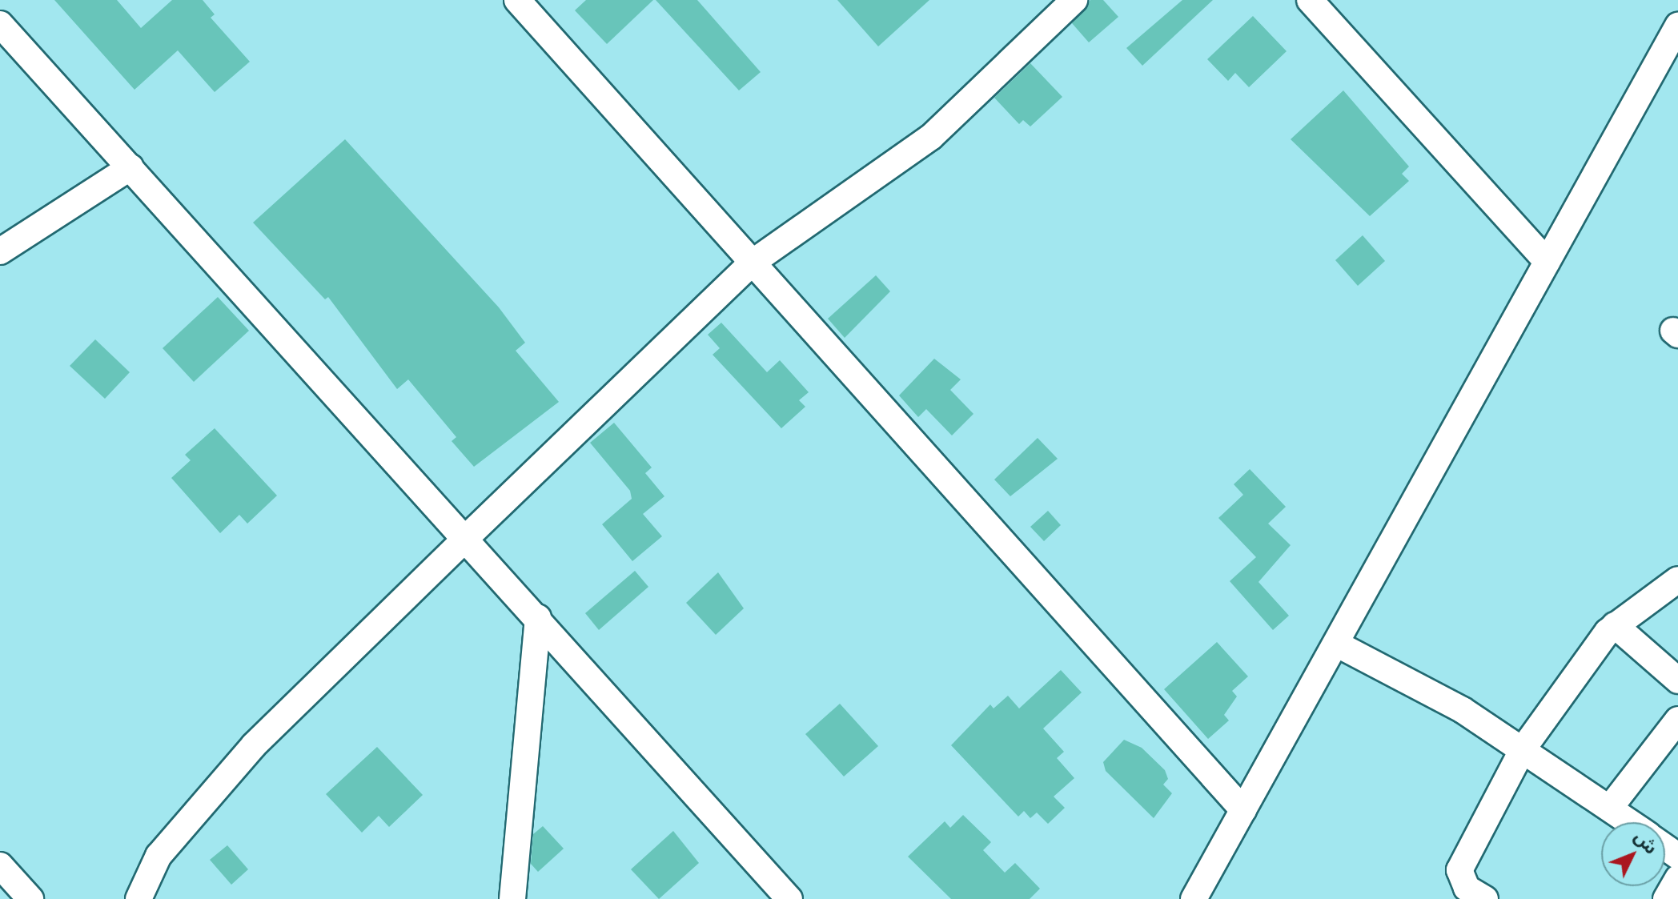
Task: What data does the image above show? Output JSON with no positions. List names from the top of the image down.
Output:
{
  "north": "top right"
}
